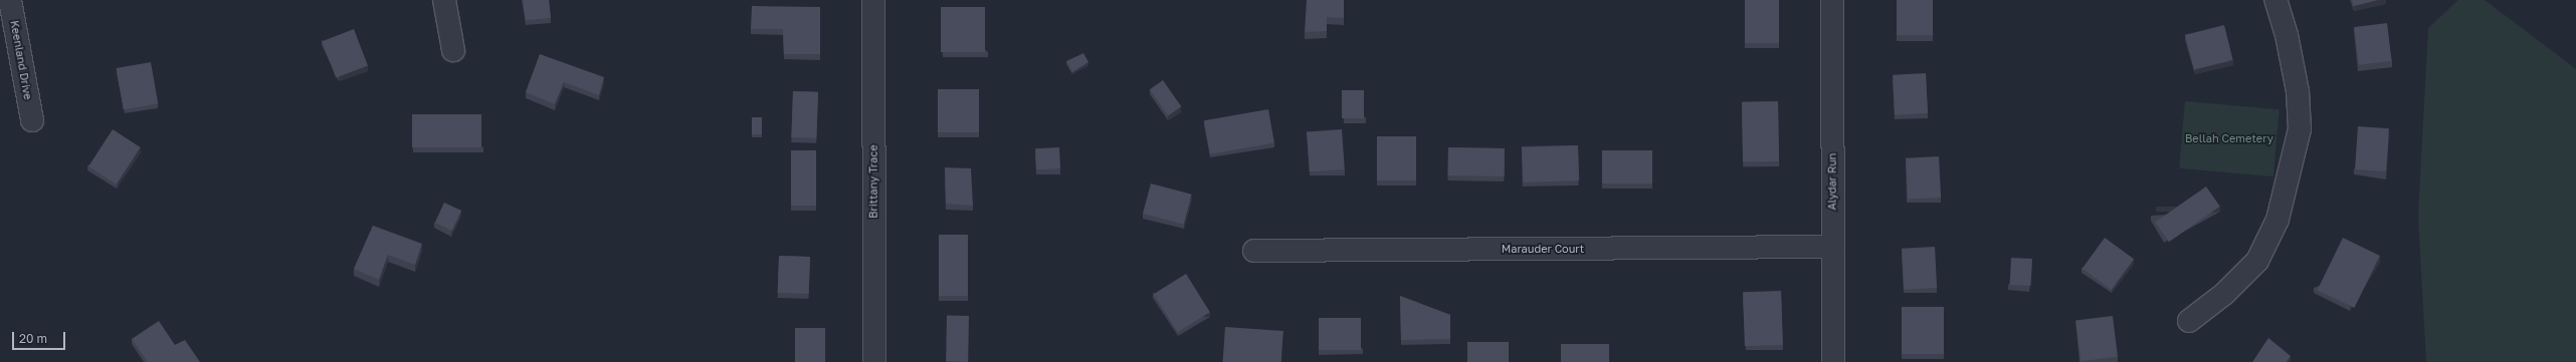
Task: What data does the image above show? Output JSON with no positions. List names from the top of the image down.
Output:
{
  "streets": {
    "street": [
      "Keenland Drive",
      "Brittany Trace",
      "Alydar Run",
      "Marauder Court"
    ]
  },
  "crossings": [
    ["Alydar Run", "Marauder Court"]
  ],
  "parks": ["Bellah Cemetery"],
  "scale_bar": "20 m"
}
